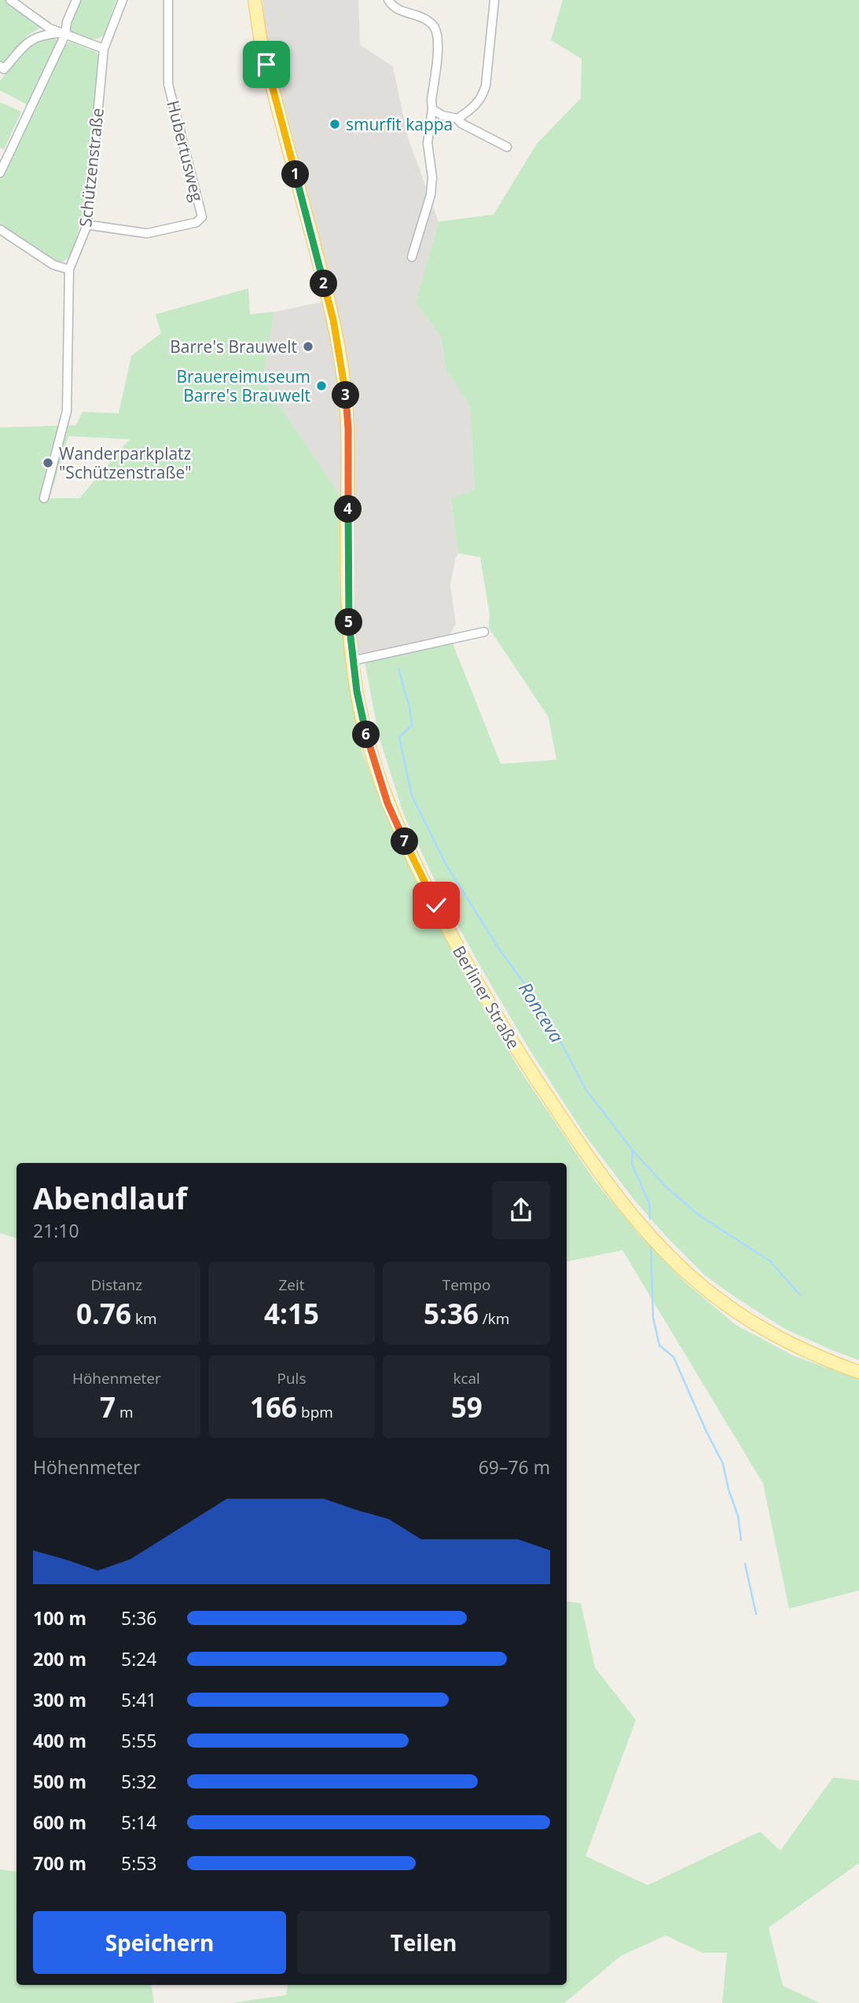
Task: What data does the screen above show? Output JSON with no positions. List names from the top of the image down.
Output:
{
  "streets": {
    "main road": ["Berliner Straße"],
    "street": ["Hubertusweg", "Schützenstraße"]
  },
  "crossings": [
    ["Hubertusweg", "Schützenstraße"]
  ],
  "water": ["Ronceva"],
  "places": [
    "smurfit kappa",
    "Barre's Brauwelt",
    "Brauereimuseum Barre's Brauwelt",
    "Wanderparkplatz \"Schützenstraße\""
  ],
  "page": {
    "pins": [
      "1",
      "2",
      "3",
      "4",
      "5",
      "6",
      "7"
    ],
    "heading": ["Abendlauf", "21:10"],
    "stats": [
      ["Distanz", "0.76 km"],
      ["Zeit", "4:15"],
      ["Tempo", "5:36 /km"],
      ["Höhenmeter", "7 m"],
      ["Puls", "166 bpm"],
      ["kcal", "59"]
    ],
    "chart": ["Höhenmeter", "69–76 m"],
    "list": [
      {
        "name": "100 m",
        "note": "5:36"
      },
      {
        "name": "200 m",
        "note": "5:24"
      },
      {
        "name": "300 m",
        "note": "5:41"
      },
      {
        "name": "400 m",
        "note": "5:55"
      },
      {
        "name": "500 m",
        "note": "5:32"
      },
      {
        "name": "600 m",
        "note": "5:14"
      },
      {
        "name": "700 m",
        "note": "5:53"
      }
    ],
    "buttons": ["Speichern", "Teilen"]
  }
}
